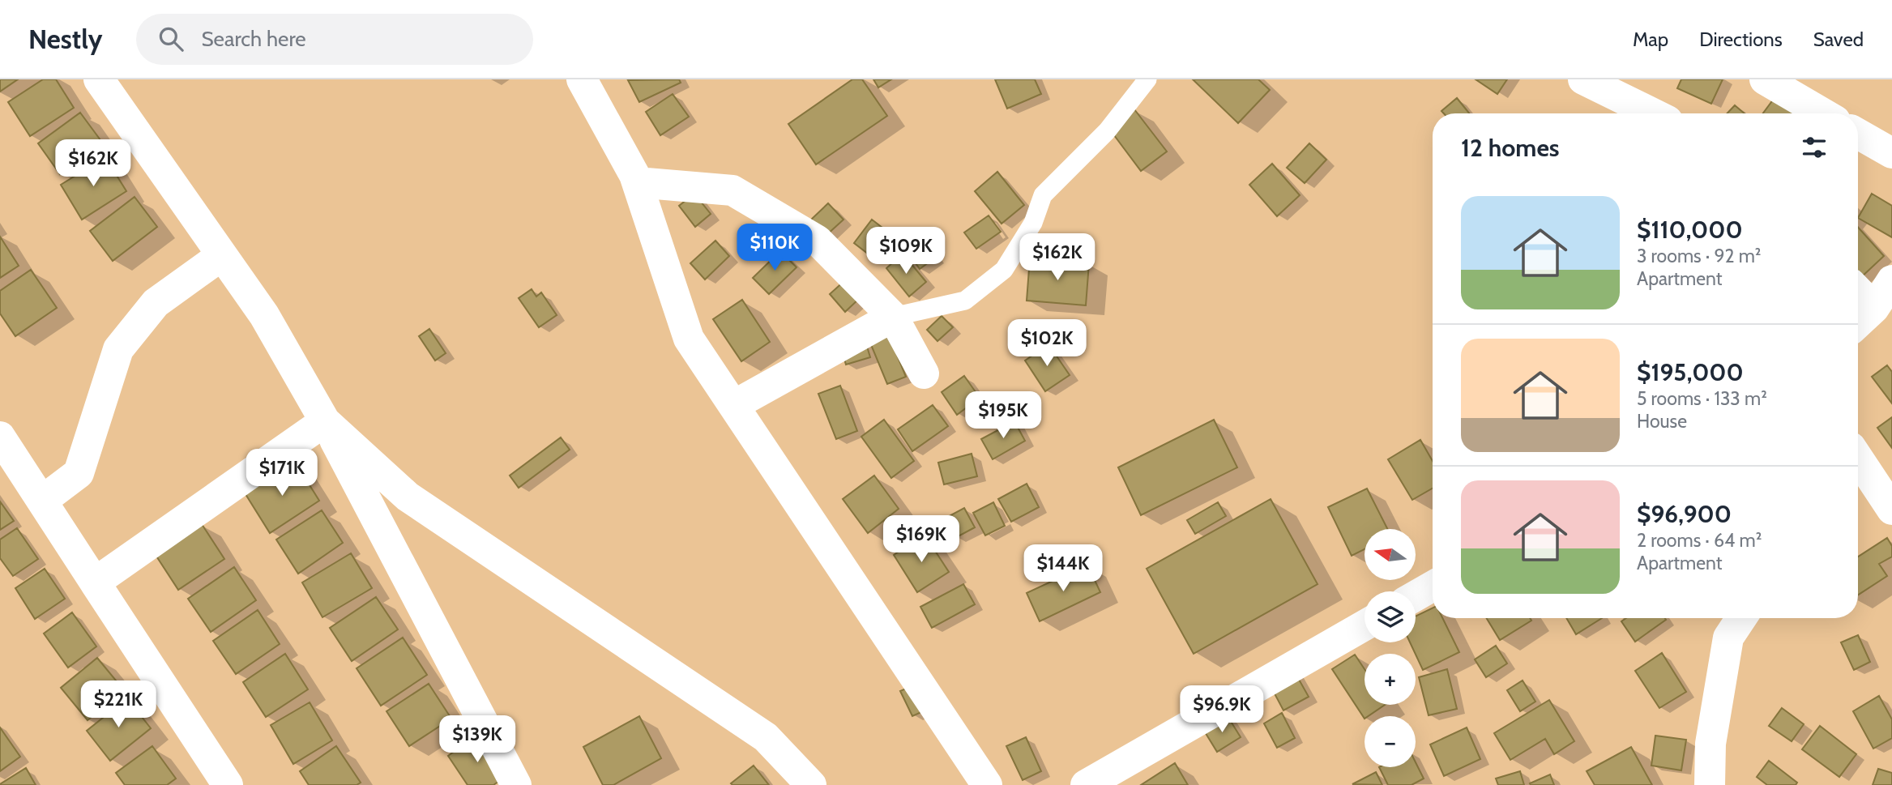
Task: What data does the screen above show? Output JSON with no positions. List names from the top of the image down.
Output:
{
  "north": "left",
  "page": {
    "header": "Nestly",
    "search": "Search here",
    "nav": ["Map", "Directions", "Saved"],
    "heading": "12 homes",
    "price": [
      "$162K",
      "$110K",
      "$109K",
      "$162K",
      "$102K",
      "$195K",
      "$171K",
      "$169K",
      "$144K",
      "$221K",
      "$96.9K",
      "$139K"
    ],
    "list": [
      {
        "name": "$110,000",
        "note": "3 rooms · 92 m² · Apartment"
      },
      {
        "name": "$195,000",
        "note": "5 rooms · 133 m² · House"
      },
      {
        "name": "$96,900",
        "note": "2 rooms · 64 m² · Apartment"
      }
    ],
    "map_buttons": ["+", "−"]
  }
}
